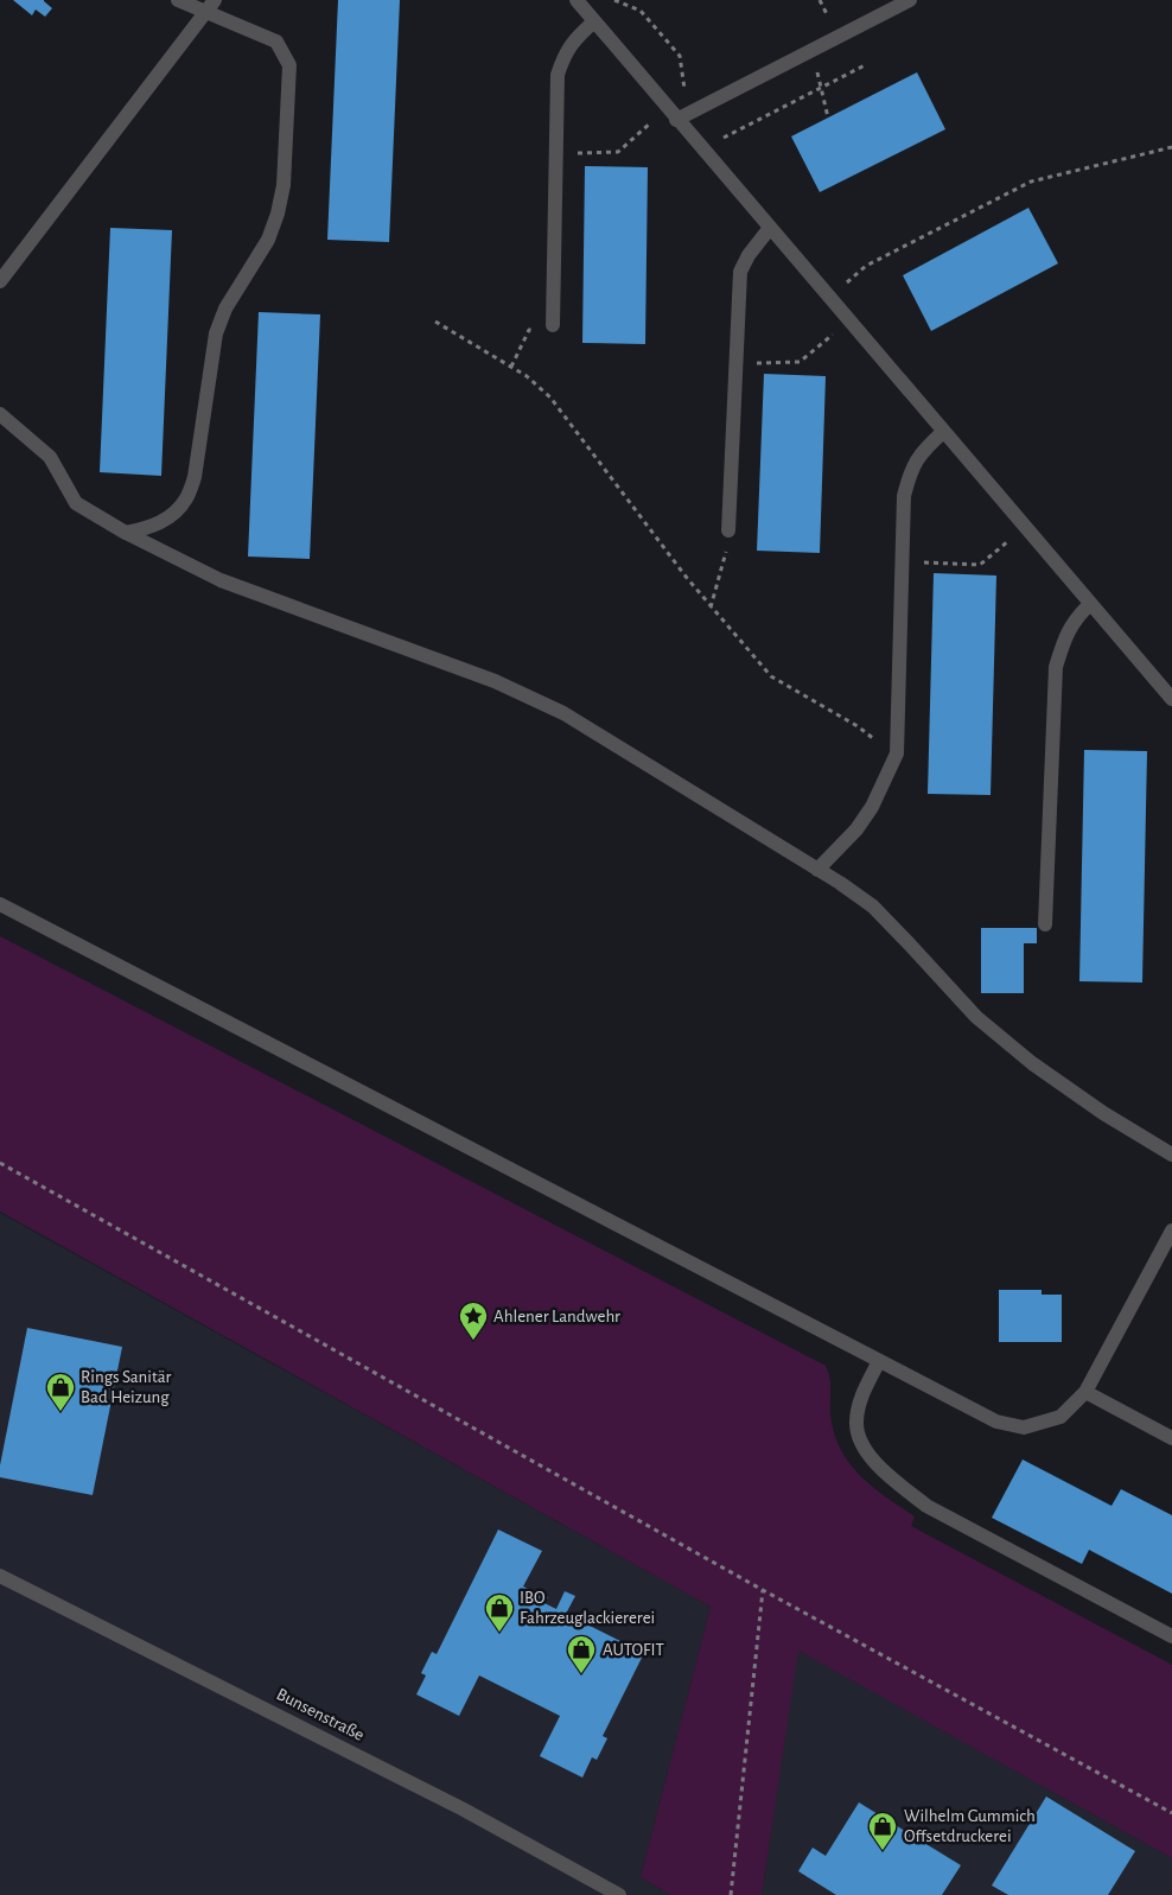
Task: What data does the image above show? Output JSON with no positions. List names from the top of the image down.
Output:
{
  "streets": {
    "street": ["Bunsenstraße"]
  },
  "places": {
    "place": ["Ahlener Landwehr"],
    "shop": [
      "Rings Sanitär Bad Heizung",
      "IBO Fahrzeuglackiererei",
      "AUTOFIT",
      "Wilhelm Gummich Offsetdruckerei"
    ]
  }
}
